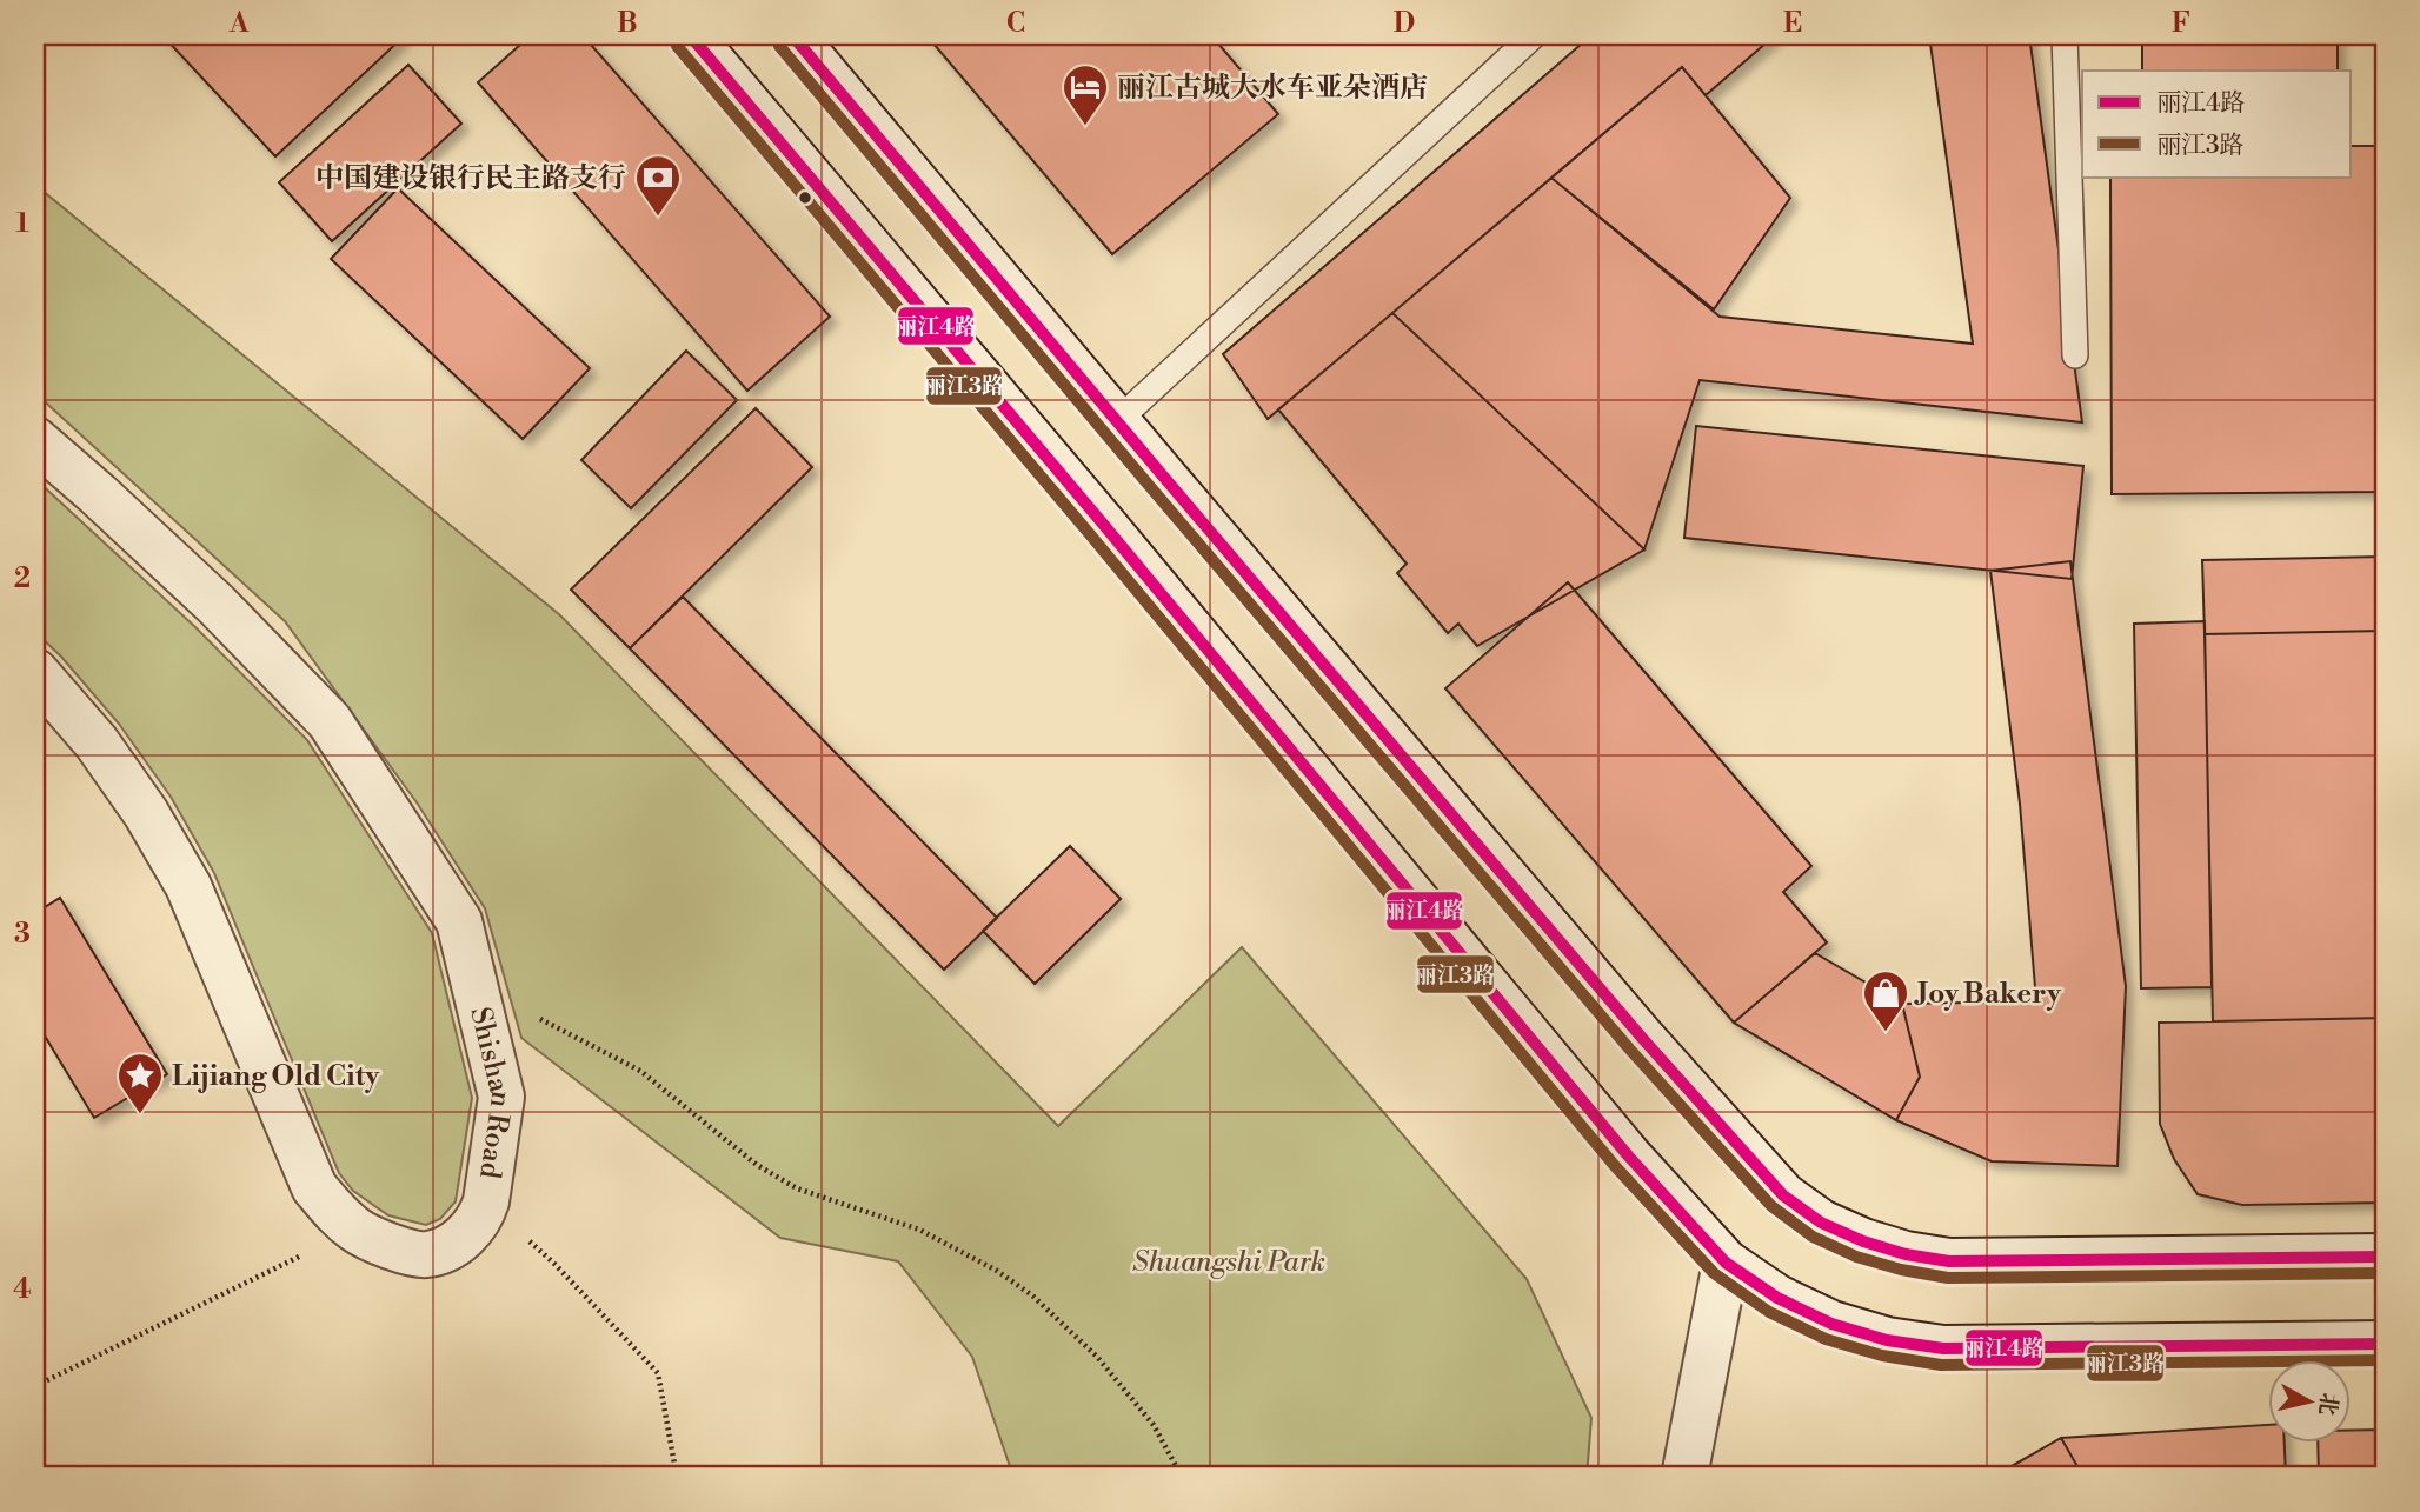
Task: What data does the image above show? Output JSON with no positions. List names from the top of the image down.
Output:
{
  "streets": {
    "main road": ["Shishan Road"]
  },
  "parks": ["Shuangshi Park"],
  "places": {
    "hotel": ["丽江古城大水车亚朵酒店"],
    "bank": ["中国建设银行民主路支行"],
    "shop": ["Joy Bakery"],
    "place": ["Lijiang Old City"]
  },
  "lines": ["transit line 丽江4路", "transit line 丽江3路"],
  "legend": ["丽江4路", "丽江3路"],
  "north": "right",
  "grid": {
    "columns": [
      "A",
      "B",
      "C",
      "D",
      "E",
      "F"
    ],
    "rows": [
      "1",
      "2",
      "3",
      "4"
    ]
  }
}
